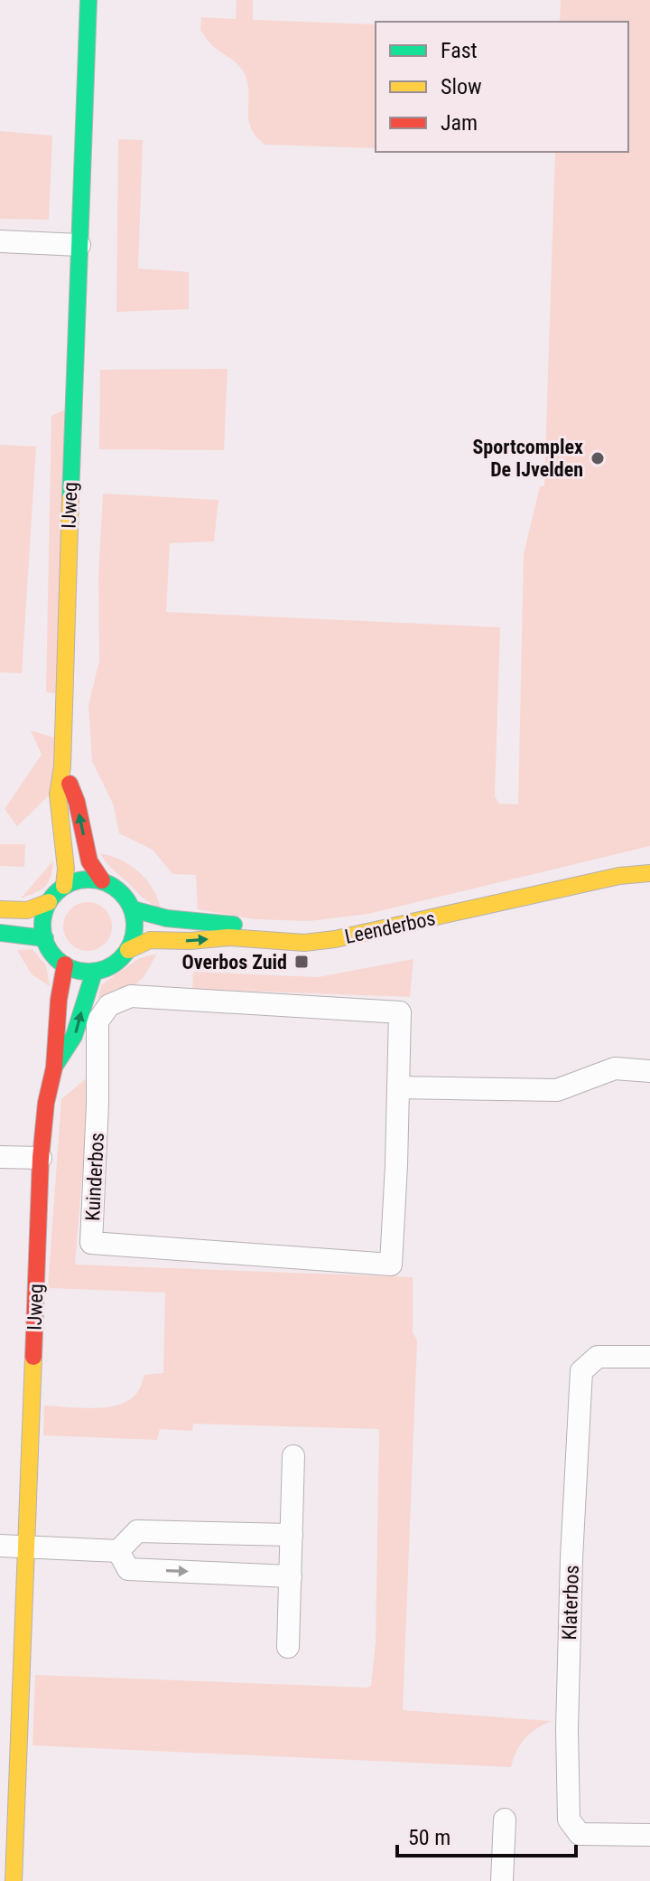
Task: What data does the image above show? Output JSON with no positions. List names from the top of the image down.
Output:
{
  "streets": {
    "street": [
      "IJweg",
      "Leenderbos",
      "Kuinderbos",
      "Klaterbos"
    ]
  },
  "crossings": [
    ["IJweg", "Leenderbos"]
  ],
  "places": {
    "other": ["Sportcomplex De IJvelden"],
    "transit": ["Overbos Zuid"]
  },
  "legend": ["Fast", "Slow", "Jam"],
  "scale_bar": "50 m"
}
